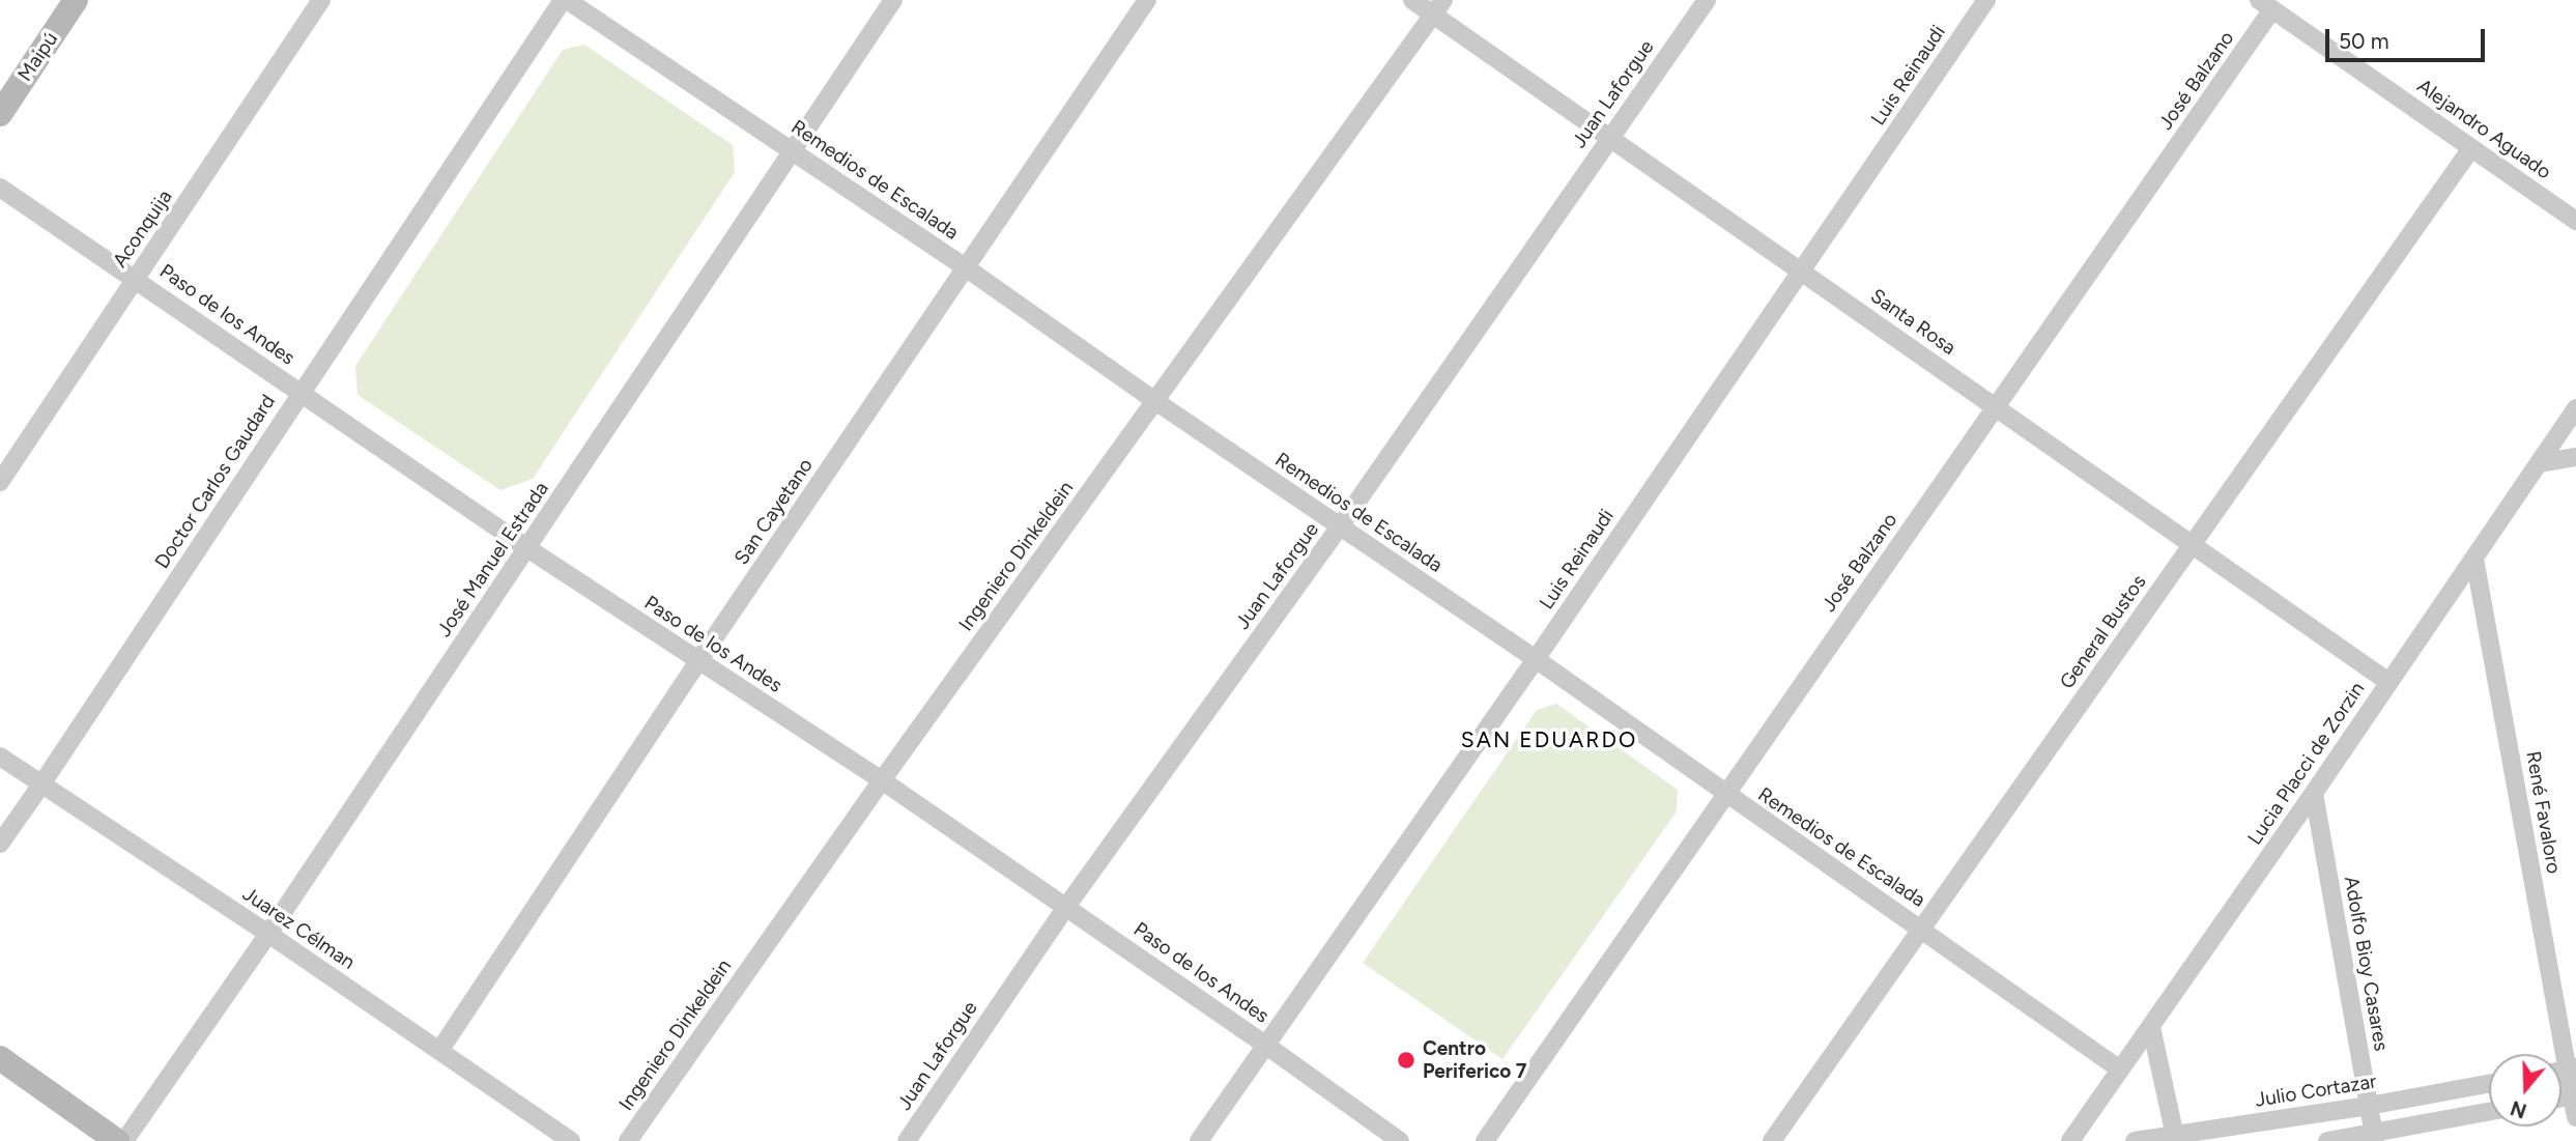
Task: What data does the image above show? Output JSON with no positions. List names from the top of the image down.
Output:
{
  "streets": {
    "main road": ["Maipú"],
    "street": [
      "Luis Reinaudi",
      "José Balzano",
      "Juan Laforgue",
      "Alejandro Aguado",
      "Remedios de Escalada",
      "Aconquija",
      "Paso de los Andes",
      "Santa Rosa",
      "Doctor Carlos Gaudard",
      "San Cayetano",
      "Ingeniero Dinkeldein",
      "José Manuel Estrada",
      "General Bustos",
      "Lucia Placci de Zorzin",
      "René Favaloro",
      "Juarez Célman",
      "Adolfo Bioy Casares",
      "Julio Cortazar"
    ]
  },
  "crossings": [
    ["Luis Reinaudi", "Remedios de Escalada"],
    ["Luis Reinaudi", "Paso de los Andes"],
    ["Luis Reinaudi", "Santa Rosa"],
    ["José Balzano", "Alejandro Aguado"],
    ["José Balzano", "Remedios de Escalada"],
    ["José Balzano", "Santa Rosa"],
    ["Juan Laforgue", "Remedios de Escalada"],
    ["Juan Laforgue", "Paso de los Andes"],
    ["Juan Laforgue", "Santa Rosa"],
    ["Alejandro Aguado", "General Bustos"],
    ["Remedios de Escalada", "Doctor Carlos Gaudard"],
    ["Remedios de Escalada", "San Cayetano"],
    ["Remedios de Escalada", "Ingeniero Dinkeldein"],
    ["Remedios de Escalada", "José Manuel Estrada"],
    ["Remedios de Escalada", "General Bustos"],
    ["Remedios de Escalada", "Lucia Placci de Zorzin"],
    ["Aconquija", "Paso de los Andes"],
    ["Paso de los Andes", "Doctor Carlos Gaudard"],
    ["Paso de los Andes", "San Cayetano"],
    ["Paso de los Andes", "Ingeniero Dinkeldein"],
    ["Paso de los Andes", "José Manuel Estrada"],
    ["Santa Rosa", "Ingeniero Dinkeldein"],
    ["Santa Rosa", "General Bustos"],
    ["Santa Rosa", "Lucia Placci de Zorzin"],
    ["Doctor Carlos Gaudard", "Juarez Célman"],
    ["San Cayetano", "Juarez Célman"],
    ["José Manuel Estrada", "Juarez Célman"],
    ["Lucia Placci de Zorzin", "René Favaloro"],
    ["Lucia Placci de Zorzin", "Adolfo Bioy Casares"],
    ["Adolfo Bioy Casares", "Julio Cortazar"]
  ],
  "districts": ["SAN EDUARDO"],
  "places": ["Centro Periferico 7"],
  "scale_bar": "50 m",
  "north": "bottom"
}
